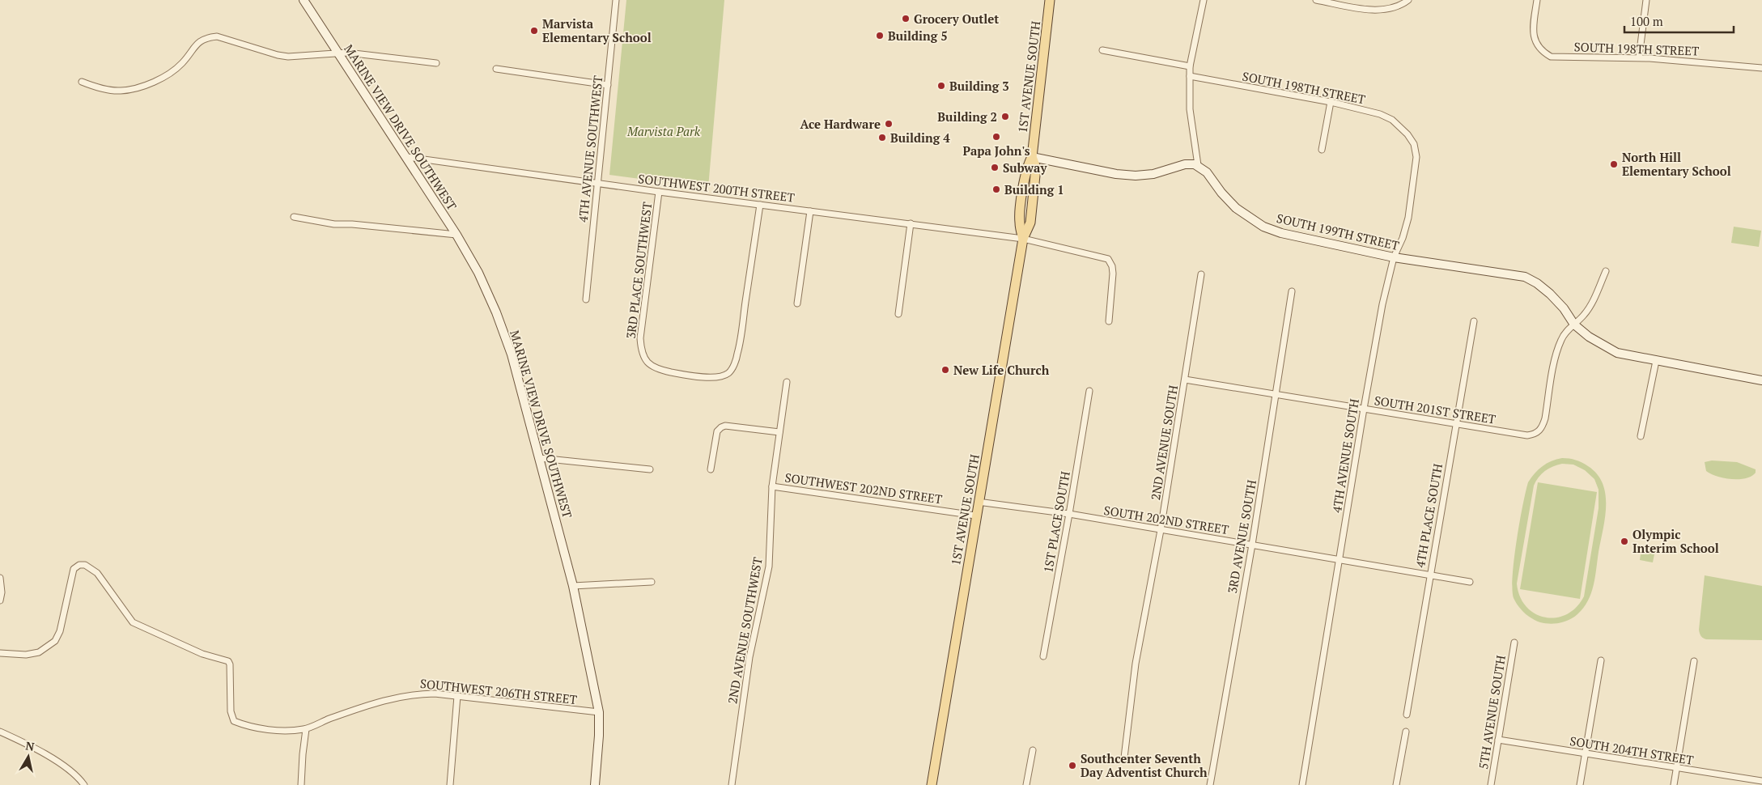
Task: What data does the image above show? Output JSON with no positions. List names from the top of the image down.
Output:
{
  "streets": {
    "main road": ["1ST AVENUE SOUTH"],
    "street": [
      "SOUTH 198TH STREET",
      "MARINE VIEW DRIVE SOUTHWEST",
      "4TH AVENUE SOUTHWEST",
      "SOUTHWEST 200TH STREET",
      "SOUTH 199TH STREET",
      "3RD PLACE SOUTHWEST",
      "SOUTH 201ST STREET",
      "2ND AVENUE SOUTH",
      "4TH AVENUE SOUTH",
      "SOUTHWEST 202ND STREET",
      "4TH PLACE SOUTH",
      "SOUTH 202ND STREET",
      "1ST PLACE SOUTH",
      "3RD AVENUE SOUTH",
      "2ND AVENUE SOUTHWEST",
      "SOUTHWEST 206TH STREET",
      "5TH AVENUE SOUTH",
      "SOUTH 204TH STREET"
    ]
  },
  "crossings": [
    ["SOUTH 198TH STREET", "4TH AVENUE SOUTH"],
    ["1ST AVENUE SOUTH", "SOUTHWEST 200TH STREET"],
    ["1ST AVENUE SOUTH", "SOUTHWEST 202ND STREET"],
    ["1ST AVENUE SOUTH", "SOUTH 202ND STREET"],
    ["MARINE VIEW DRIVE SOUTHWEST", "SOUTHWEST 200TH STREET"],
    ["MARINE VIEW DRIVE SOUTHWEST", "SOUTHWEST 206TH STREET"],
    ["4TH AVENUE SOUTHWEST", "SOUTHWEST 200TH STREET"],
    ["SOUTHWEST 200TH STREET", "3RD PLACE SOUTHWEST"],
    ["SOUTH 199TH STREET", "SOUTH 201ST STREET"],
    ["SOUTH 199TH STREET", "4TH AVENUE SOUTH"],
    ["SOUTH 201ST STREET", "2ND AVENUE SOUTH"],
    ["SOUTH 201ST STREET", "4TH AVENUE SOUTH"],
    ["SOUTH 201ST STREET", "4TH PLACE SOUTH"],
    ["SOUTH 201ST STREET", "3RD AVENUE SOUTH"],
    ["2ND AVENUE SOUTH", "SOUTH 202ND STREET"],
    ["4TH AVENUE SOUTH", "SOUTH 202ND STREET"],
    ["SOUTHWEST 202ND STREET", "2ND AVENUE SOUTHWEST"],
    ["4TH PLACE SOUTH", "SOUTH 202ND STREET"],
    ["SOUTH 202ND STREET", "1ST PLACE SOUTH"],
    ["SOUTH 202ND STREET", "3RD AVENUE SOUTH"],
    ["5TH AVENUE SOUTH", "SOUTH 204TH STREET"]
  ],
  "parks": ["Marvista Park"],
  "places": [
    "Grocery Outlet",
    "Marvista Elementary School",
    "Building 5",
    "Building 3",
    "Building 2",
    "Ace Hardware",
    "Papa John's",
    "Building 4",
    "North Hill Elementary School",
    "Subway",
    "Building 1",
    "New Life Church",
    "Olympic Interim School",
    "Southcenter Seventh Day Adventist Church"
  ],
  "scale_bar": "100 m",
  "north": "top"
}
